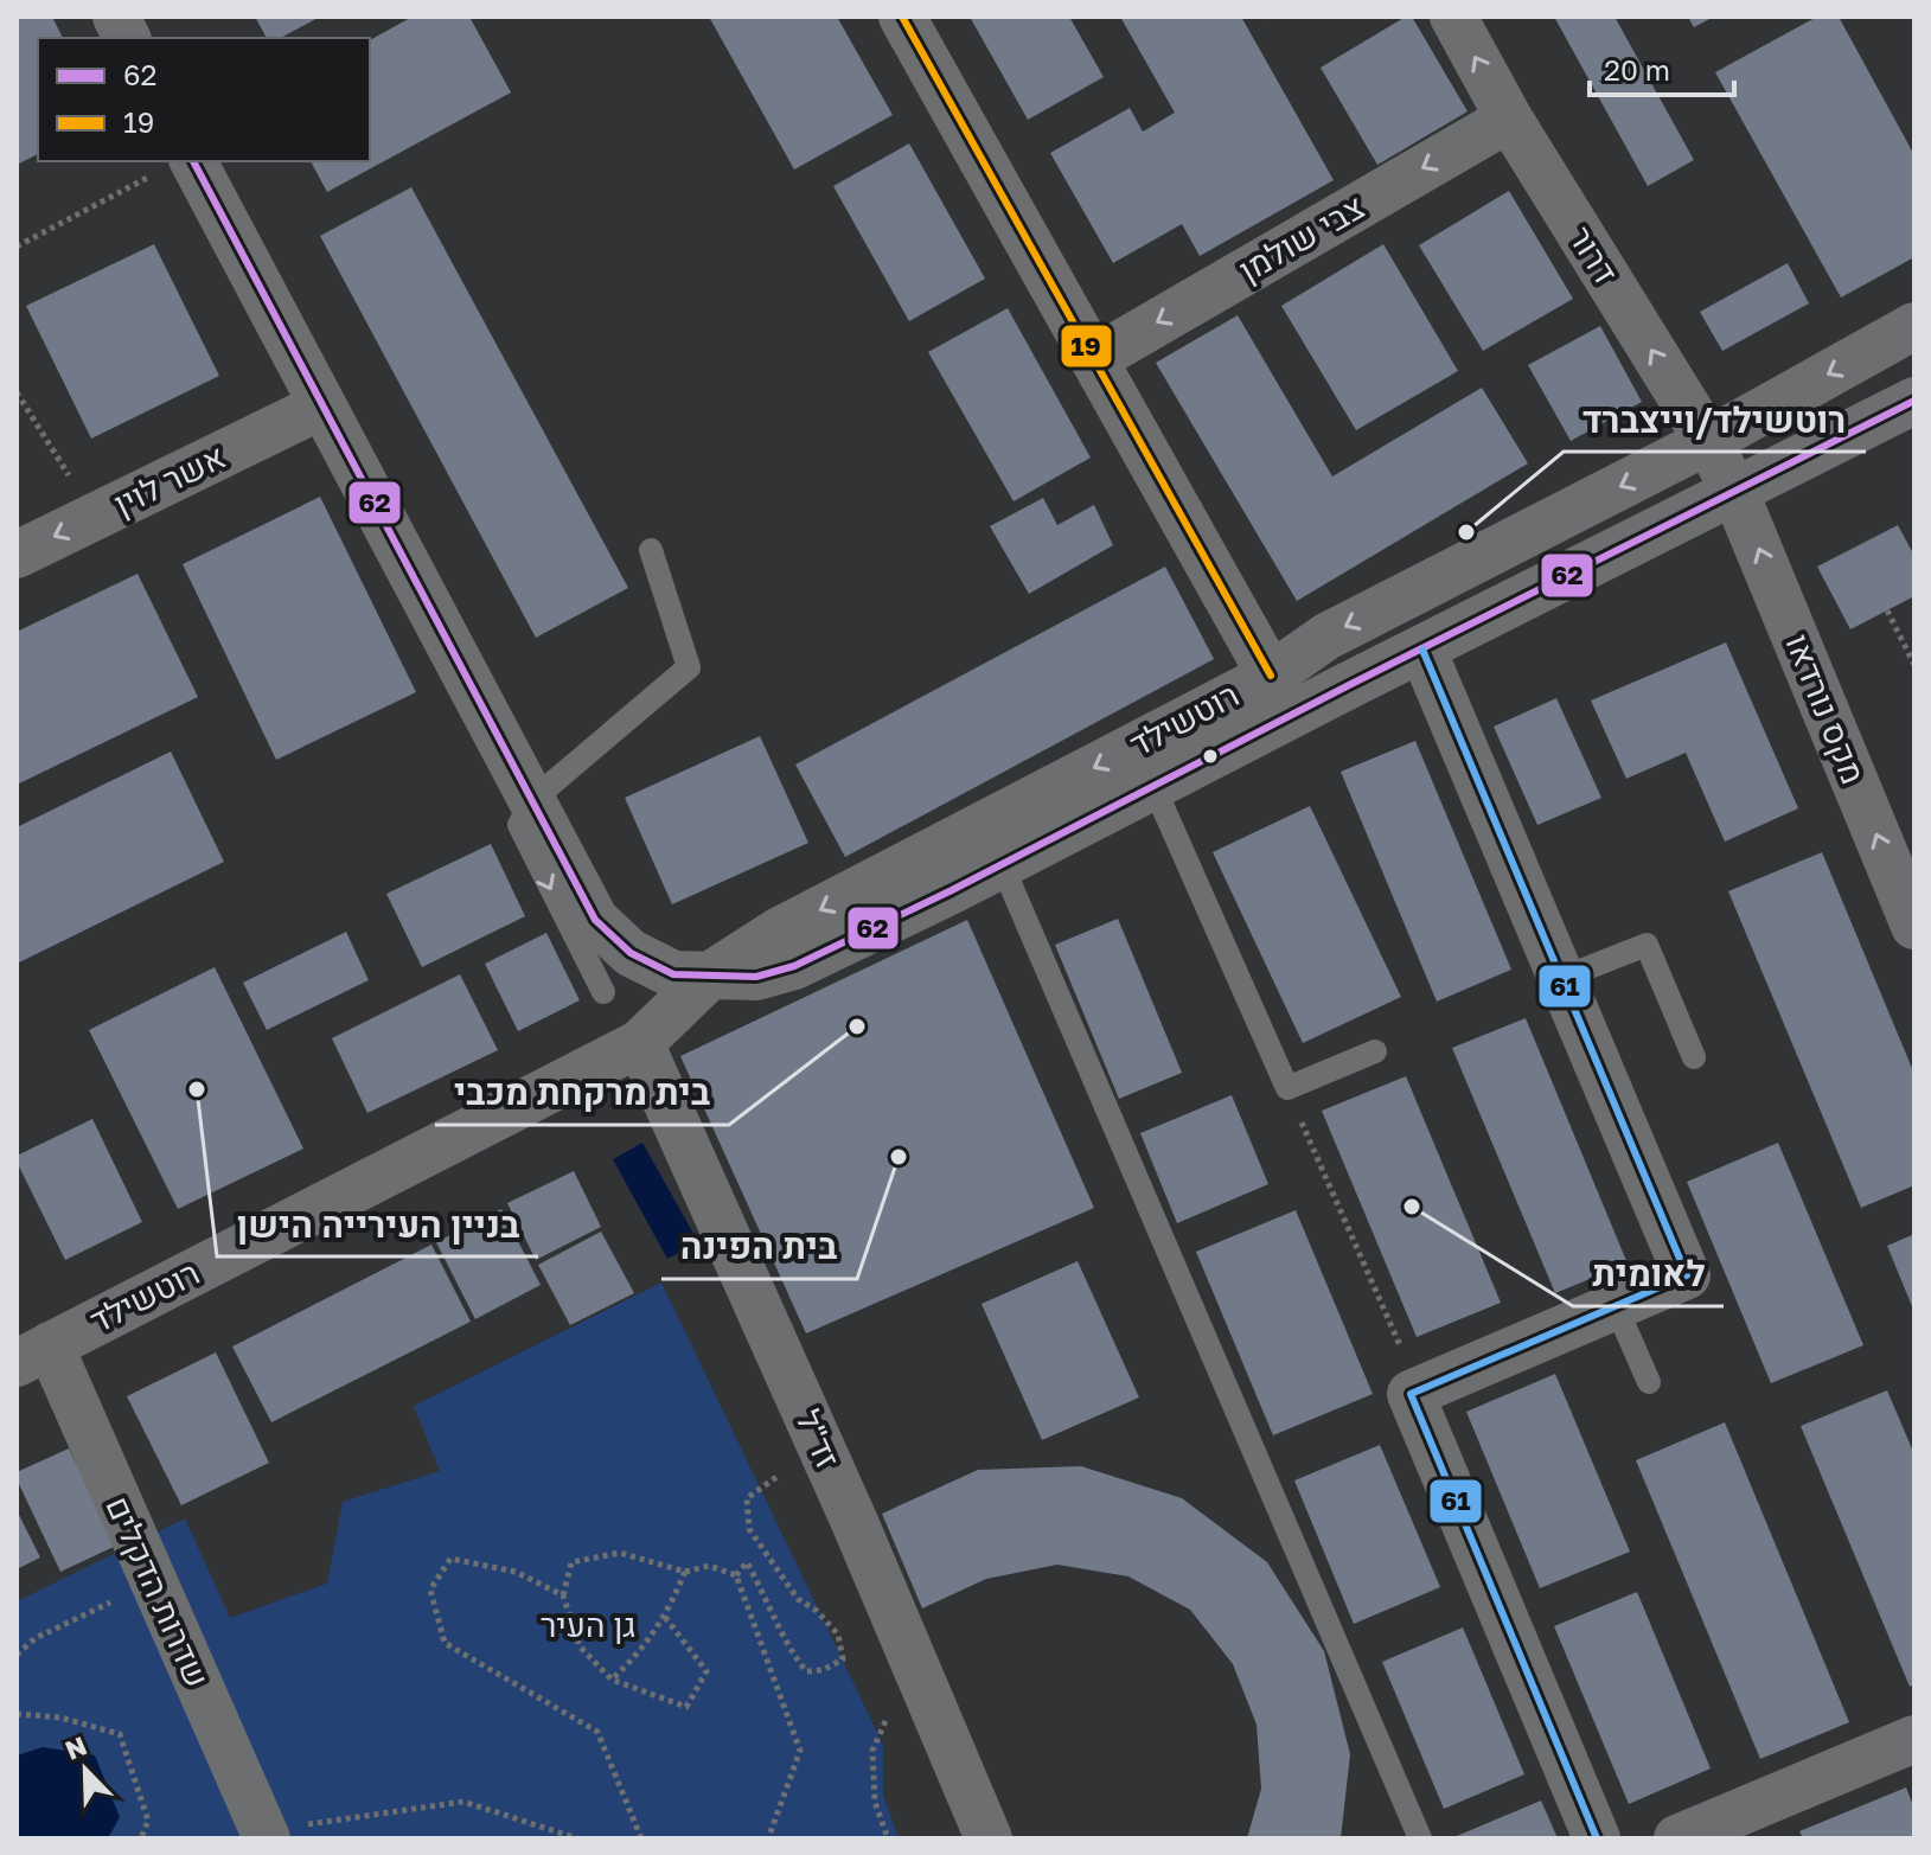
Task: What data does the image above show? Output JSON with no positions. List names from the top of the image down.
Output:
{
  "streets": {
    "street": [
      "צבי שולמן",
      "דרור",
      "אשר לוין",
      "מקס נורדאו",
      "רוטשילד",
      "זד\"ל",
      "שדרות הדקלים"
    ]
  },
  "crossings": [
    ["צבי שולמן", "דרור"],
    ["דרור", "מקס נורדאו"],
    ["דרור", "רוטשילד"],
    ["מקס נורדאו", "רוטשילד"],
    ["רוטשילד", "זד\"ל"],
    ["רוטשילד", "שדרות הדקלים"]
  ],
  "one_way": ["צבי שולמן", "דרור"],
  "parks": ["גן העיר"],
  "places": [
    "רוטשילד/וייצברד",
    "בית מרקחת מכבי",
    "בניין העירייה הישן",
    "בית הפינה",
    "לאומית"
  ],
  "lines": ["transit line 19", "transit line 62", "transit line 61"],
  "legend": ["62", "19"],
  "scale_bar": "20 m",
  "north": "top left"
}
